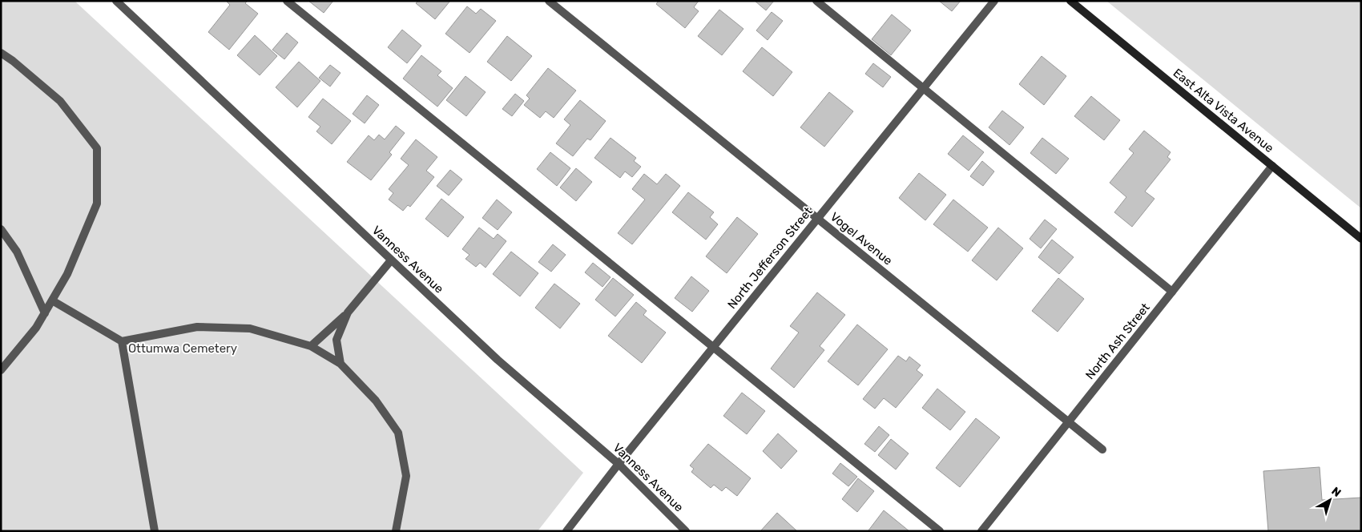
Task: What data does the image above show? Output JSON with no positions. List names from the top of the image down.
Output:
{
  "streets": {
    "main road": ["East Alta Vista Avenue"],
    "street": [
      "Vogel Avenue",
      "North Jefferson Street",
      "Vanness Avenue",
      "North Ash Street"
    ]
  },
  "crossings": [
    ["East Alta Vista Avenue", "North Ash Street"],
    ["Vogel Avenue", "North Jefferson Street"],
    ["Vogel Avenue", "North Ash Street"],
    ["North Jefferson Street", "Vanness Avenue"]
  ],
  "parks": ["Ottumwa Cemetery"],
  "north": "top right"
}
